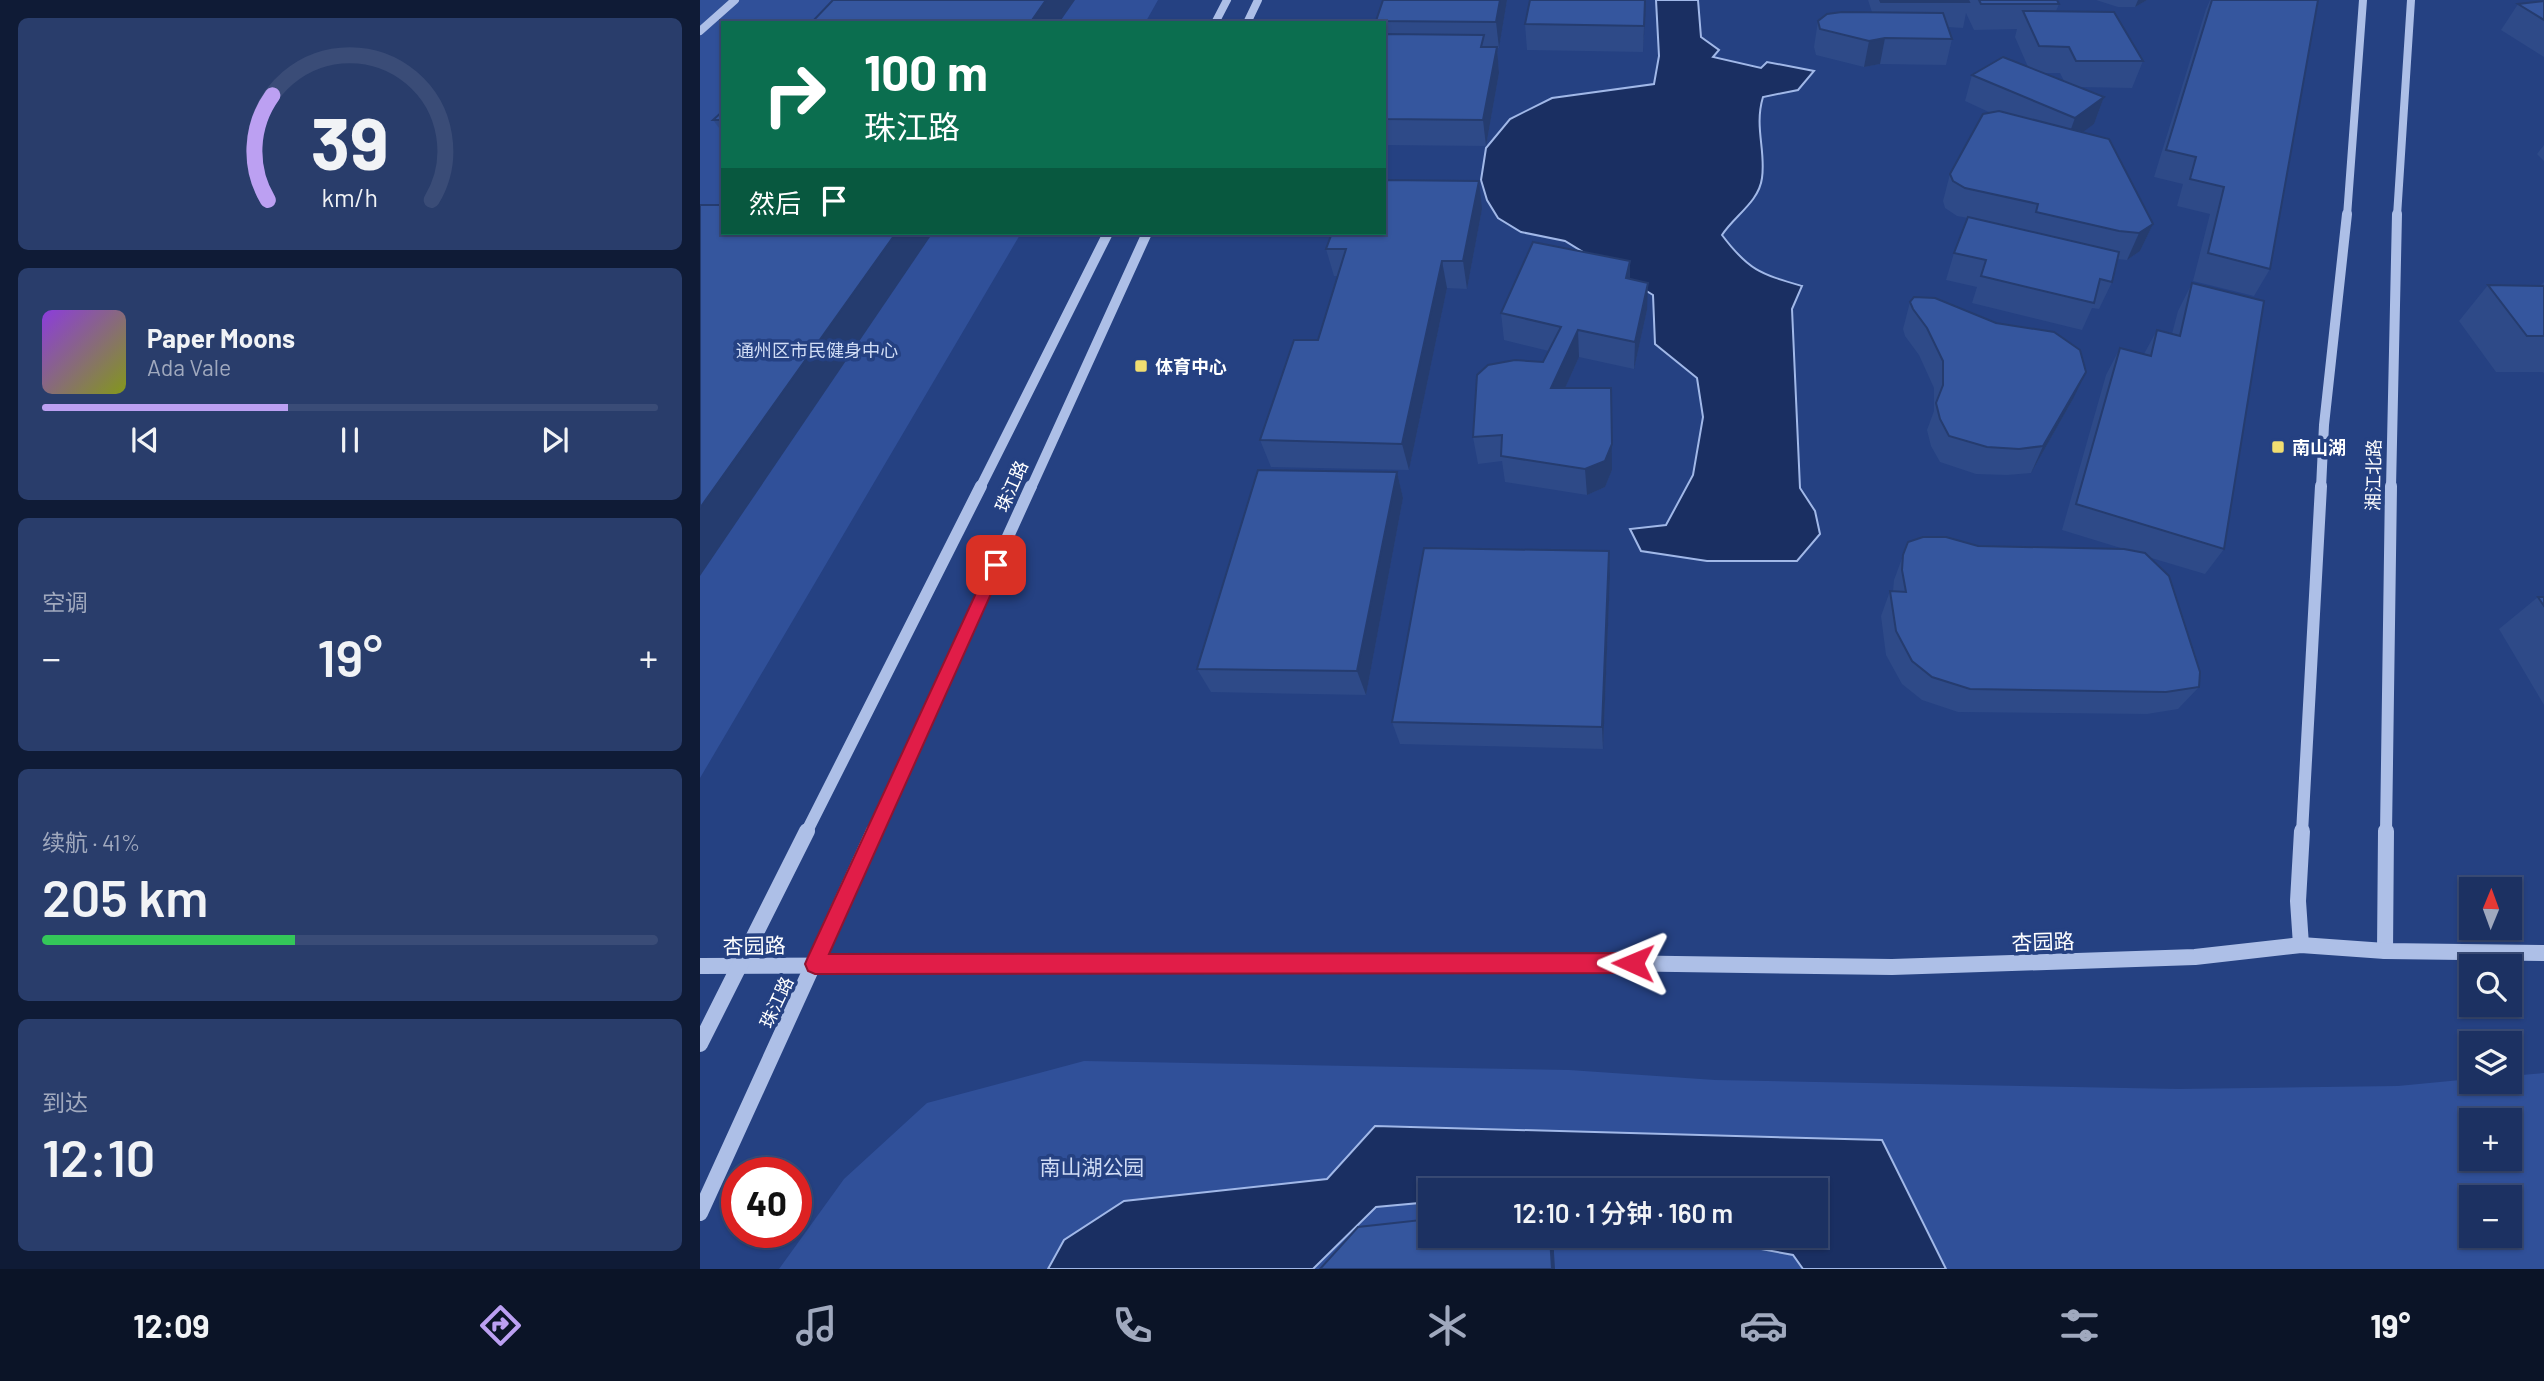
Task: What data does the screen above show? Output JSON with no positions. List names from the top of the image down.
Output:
{
  "streets": {
    "street": ["湘江北路", "珠江路", "杏园路"]
  },
  "crossings": [
    ["珠江路", "杏园路"]
  ],
  "parks": ["通州区市民健身中心", "南山湖公园"],
  "places": {
    "transit": ["体育中心", "南山湖"]
  },
  "north": "top",
  "page": {
    "turn": ["100 m", "珠江路"],
    "then": "然后",
    "song": ["Paper Moons", "Ada Vale"],
    "tile": [
      "空调",
      ["续航 · 41%", "205 km"],
      ["到达", "12:10"]
    ],
    "heat": ["−", "19°", "+"],
    "map_buttons": ["+", "−"],
    "limit": "40",
    "trip": "12:10 · 1 分钟 · 160 m",
    "tabs": ["12:09", "19°"],
    "gauge": ["39", "km/h"]
  }
}
